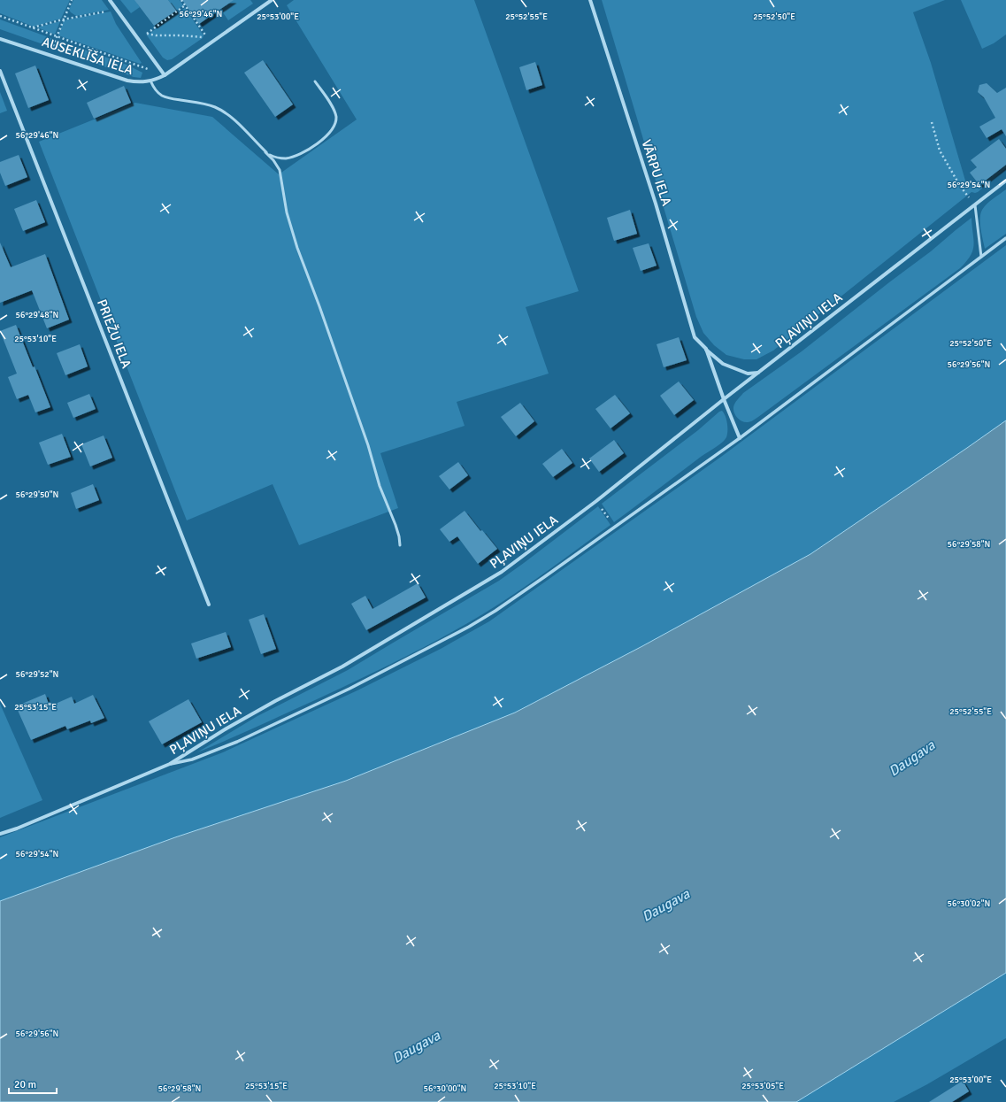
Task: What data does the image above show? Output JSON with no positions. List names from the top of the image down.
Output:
{
  "streets": {
    "street": [
      "AUSEKLĪŠA IELA",
      "VĀRPU IELA",
      "PĻAVIŅU IELA",
      "PRIEŽU IELA"
    ]
  },
  "crossings": [
    ["VĀRPU IELA", "PĻAVIŅU IELA"]
  ],
  "water": ["Daugava"],
  "scale_bar": "20 m",
  "coordinates": [
    "56°29'46\"N",
    "25°52'55\"E",
    "25°53'00\"E",
    "25°52'50\"E",
    "56°29'54\"N",
    "56°29'48\"N",
    "25°53'10\"E",
    "56°29'56\"N",
    "56°29'50\"N",
    "56°29'58\"N",
    "56°29'52\"N",
    "25°53'15\"E",
    "56°30'02\"N",
    "25°53'05\"E",
    "56°30'00\"N"
  ]
}
